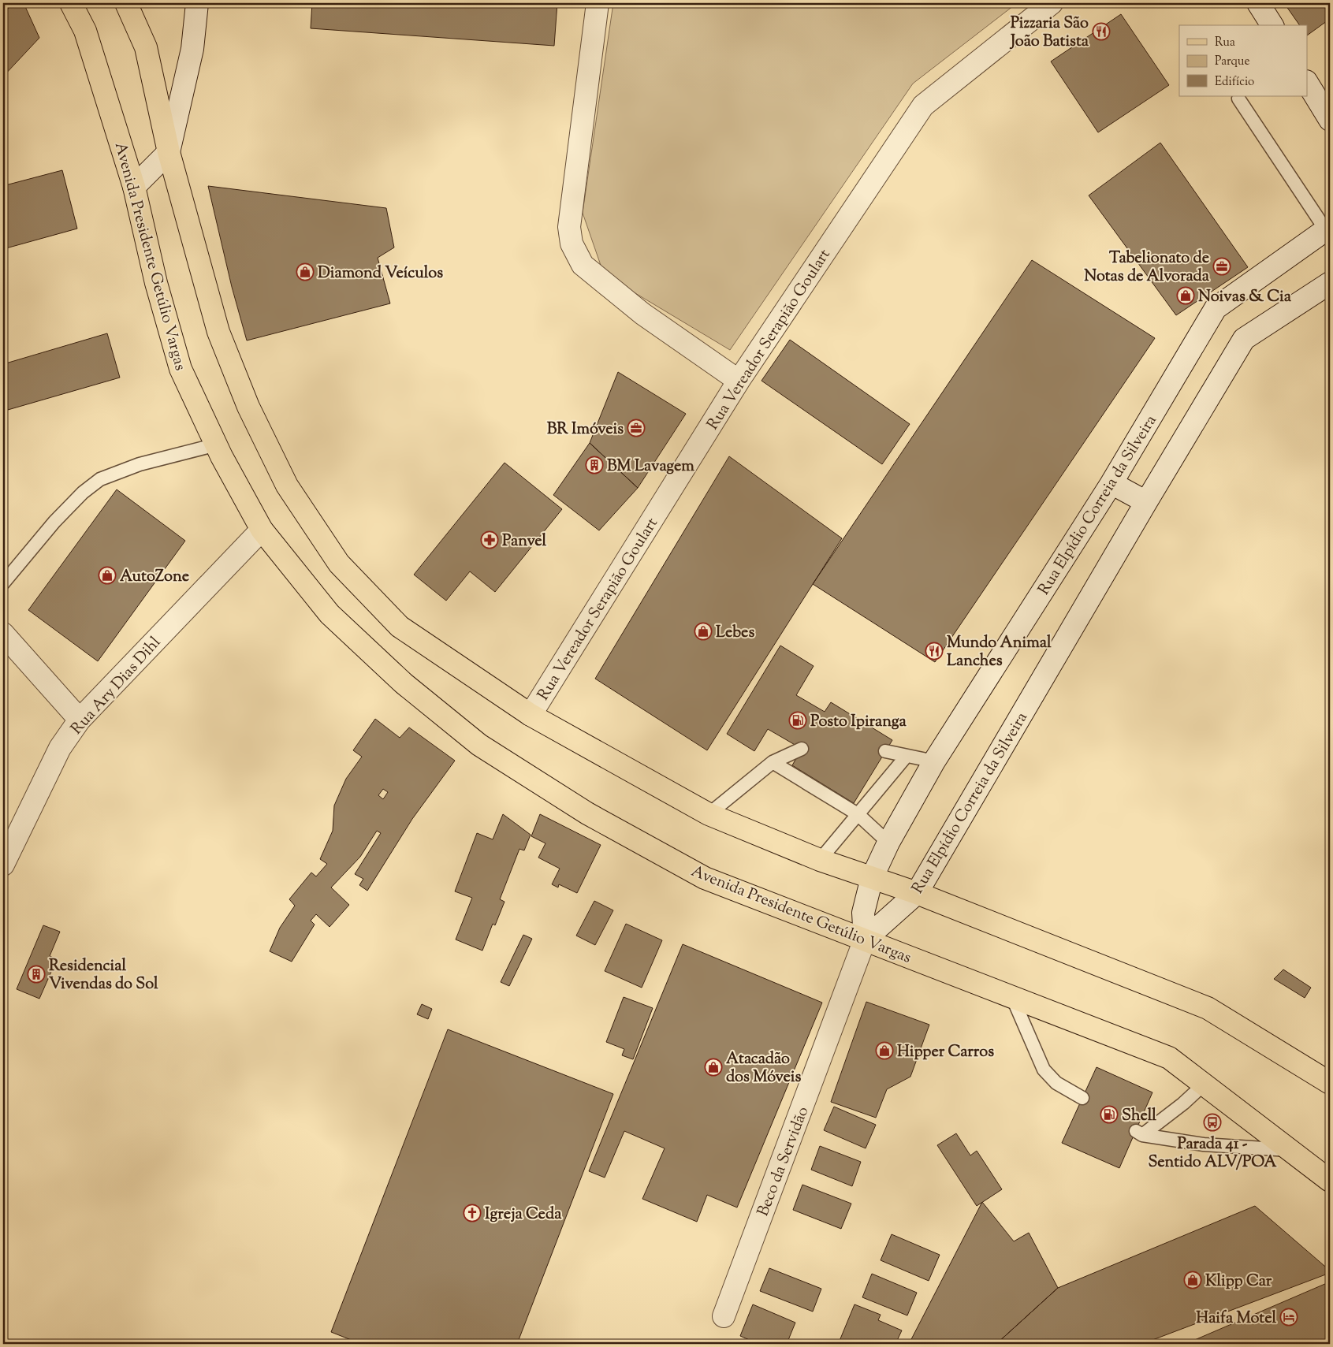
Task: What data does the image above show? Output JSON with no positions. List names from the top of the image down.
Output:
{
  "streets": {
    "main road": ["Avenida Presidente Getúlio Vargas"],
    "street": [
      "Rua Vereador Serapião Goulart",
      "Rua Elpídio Correia da Silveira",
      "Rua Ary Dias Dihl",
      "Beco da Servidão"
    ]
  },
  "crossings": [
    ["Avenida Presidente Getúlio Vargas", "Rua Elpídio Correia da Silveira"],
    ["Avenida Presidente Getúlio Vargas", "Rua Ary Dias Dihl"],
    ["Avenida Presidente Getúlio Vargas", "Beco da Servidão"],
    ["Rua Elpídio Correia da Silveira", "Beco da Servidão"]
  ],
  "places": {
    "restaurant": ["Pizzaria São João Batista", "Mundo Animal Lanches"],
    "office": ["Tabelionato de Notas de Alvorada", "BR Imóveis"],
    "shop": [
      "Diamond Veículos",
      "Noivas & Cia",
      "AutoZone",
      "Lebes",
      "Hipper Carros",
      "Atacadão dos Móveis",
      "Klipp Car"
    ],
    "building": ["BM Lavagem", "Residencial Vivendas do Sol"],
    "pharmacy": ["Panvel"],
    "fuel station": ["Posto Ipiranga", "Shell"],
    "bus stop": ["Parada 41 - Sentido ALV/POA"],
    "church": ["Igreja Ceda"],
    "hotel": ["Haifa Motel"]
  },
  "legend": ["Rua", "Parque", "Edifício"]
}
